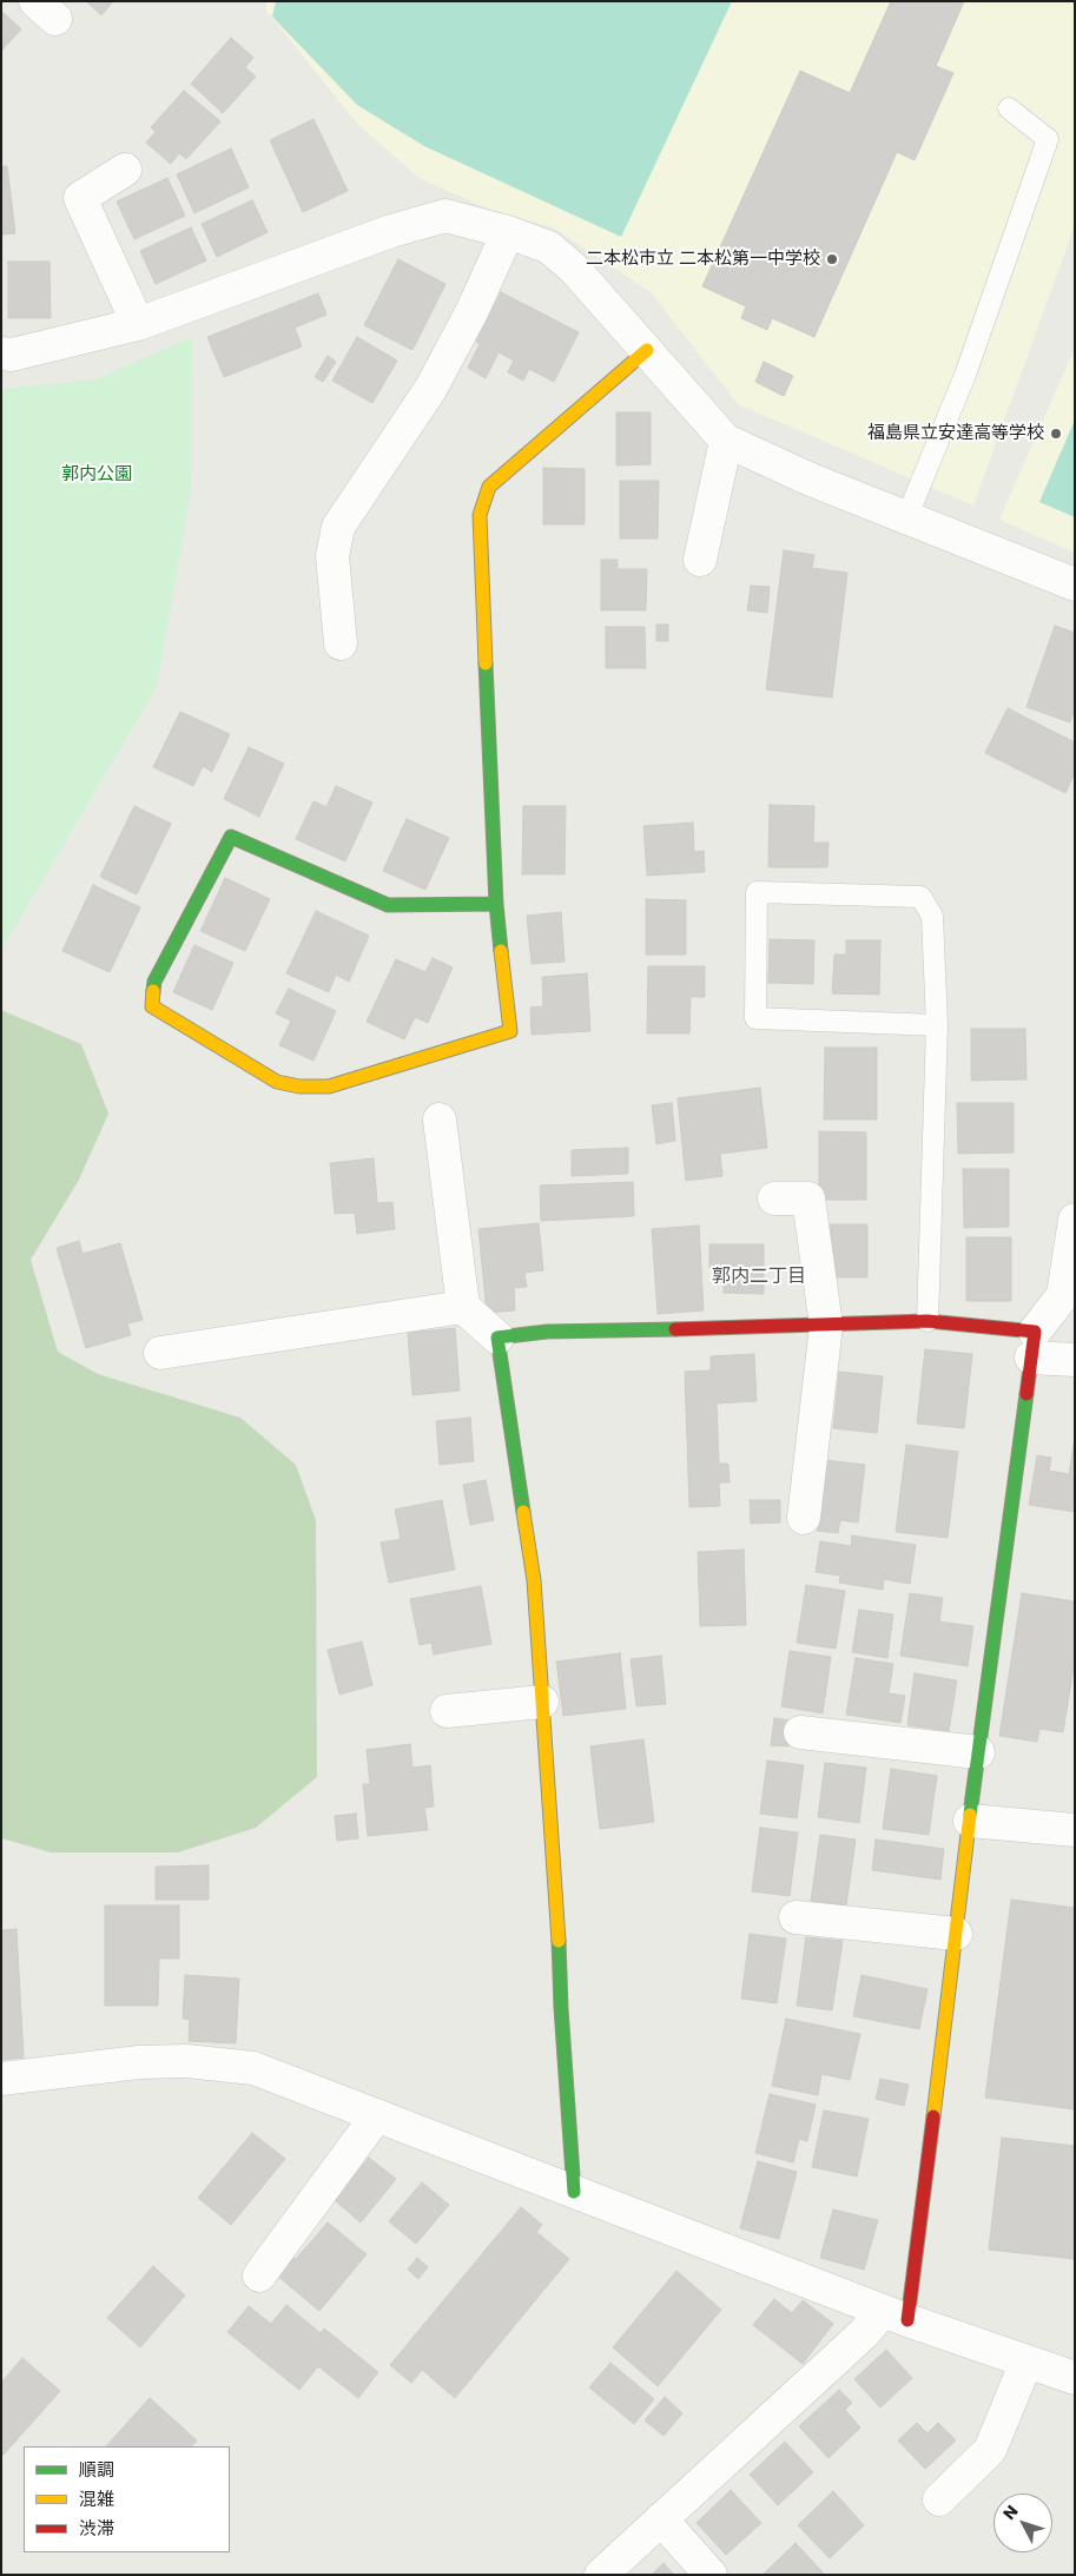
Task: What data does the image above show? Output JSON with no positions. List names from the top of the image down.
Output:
{
  "districts": ["郭内二丁目"],
  "parks": ["郭内公園"],
  "places": ["二本松市立 二本松第一中学校", "福島県立安達高等学校"],
  "legend": ["順調", "混雑", "渋滞"],
  "north": "top left"
}
